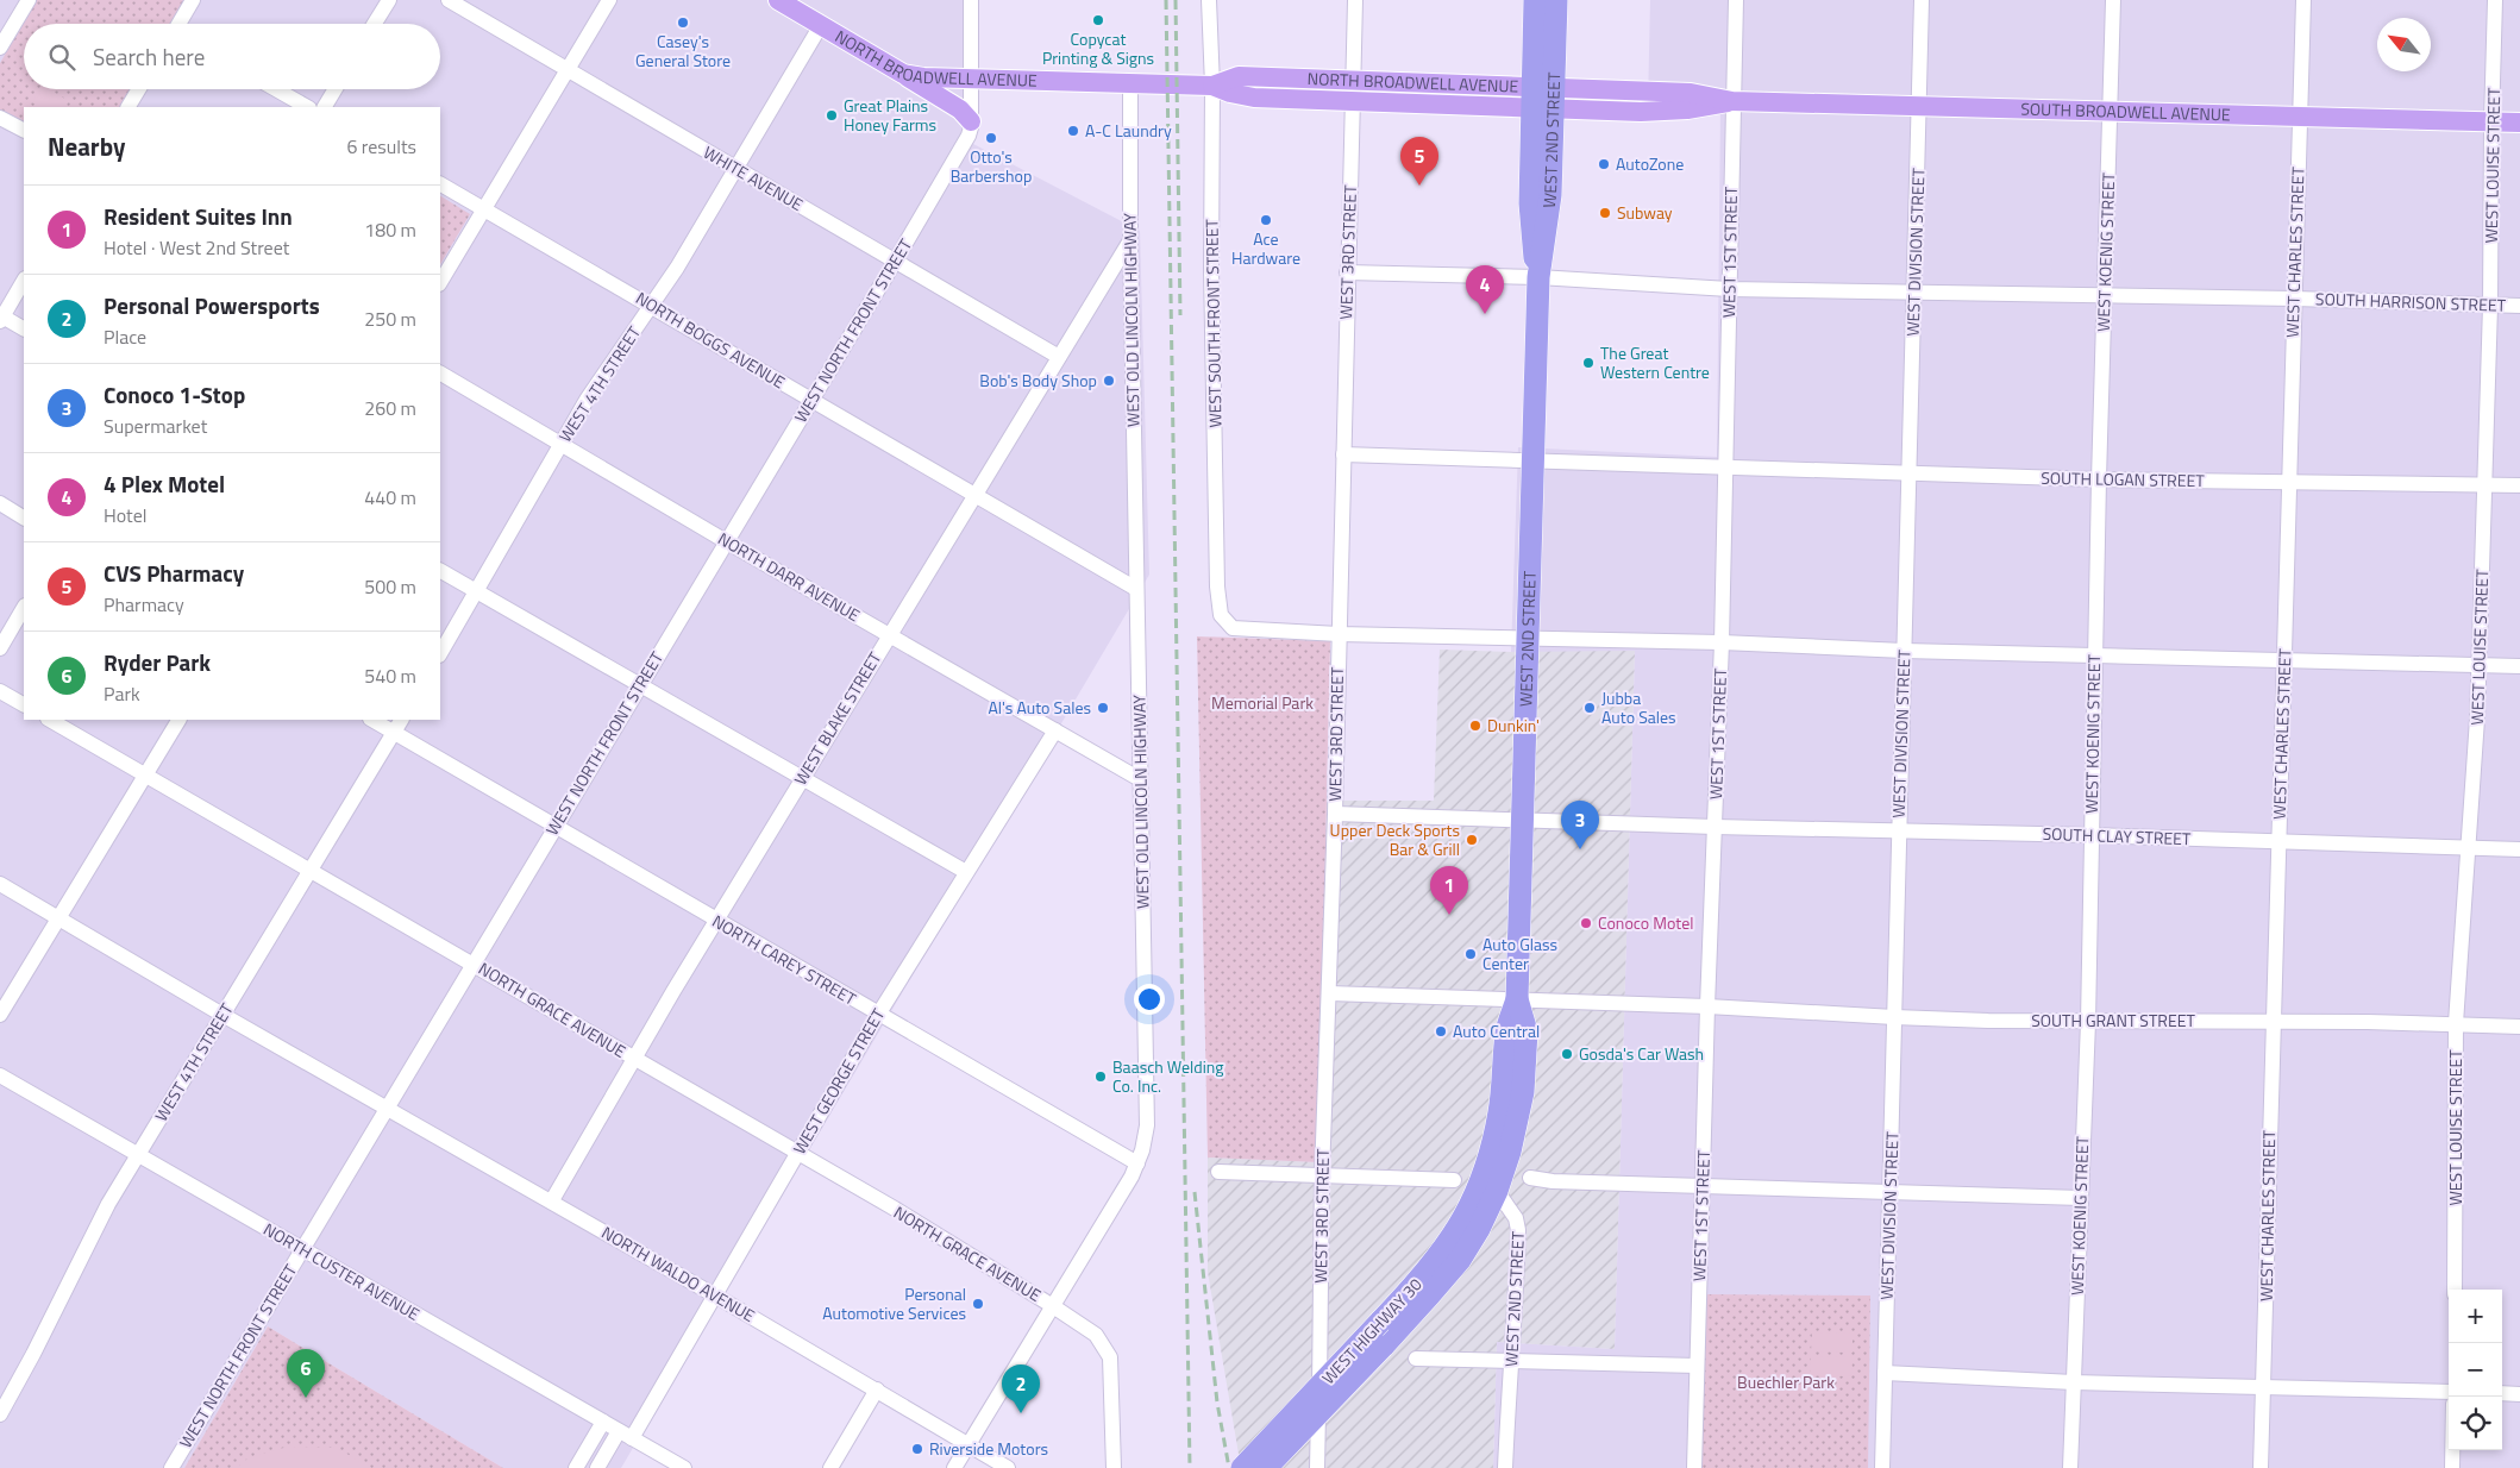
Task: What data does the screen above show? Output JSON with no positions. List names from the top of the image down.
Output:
{
  "streets": {
    "highway": ["WEST 2ND STREET", "WEST HIGHWAY 30"],
    "main road": ["NORTH BROADWELL AVENUE", "SOUTH BROADWELL AVENUE"],
    "street": [
      "WEST LOUISE STREET",
      "WHITE AVENUE",
      "WEST 3RD STREET",
      "WEST 1ST STREET",
      "WEST DIVISION STREET",
      "WEST KOENIG STREET",
      "WEST CHARLES STREET",
      "SOUTH HARRISON STREET",
      "WEST OLD LINCOLN HIGHWAY",
      "WEST SOUTH FRONT STREET",
      "WEST NORTH FRONT STREET",
      "NORTH BOGGS AVENUE",
      "WEST 4TH STREET",
      "SOUTH LOGAN STREET",
      "NORTH DARR AVENUE",
      "WEST BLAKE STREET",
      "SOUTH CLAY STREET",
      "NORTH CAREY STREET",
      "NORTH GRACE AVENUE",
      "SOUTH GRANT STREET",
      "WEST GEORGE STREET",
      "NORTH CUSTER AVENUE",
      "NORTH WALDO AVENUE"
    ]
  },
  "crossings": [
    ["NORTH BROADWELL AVENUE", "SOUTH BROADWELL AVENUE"],
    ["NORTH BROADWELL AVENUE", "WEST 2ND STREET"],
    ["NORTH BROADWELL AVENUE", "WEST 3RD STREET"],
    ["NORTH BROADWELL AVENUE", "WEST 1ST STREET"],
    ["NORTH BROADWELL AVENUE", "WEST OLD LINCOLN HIGHWAY"],
    ["NORTH BROADWELL AVENUE", "WEST SOUTH FRONT STREET"],
    ["NORTH BROADWELL AVENUE", "WEST NORTH FRONT STREET"],
    ["NORTH BROADWELL AVENUE", "WEST 4TH STREET"],
    ["SOUTH BROADWELL AVENUE", "WEST LOUISE STREET"],
    ["SOUTH BROADWELL AVENUE", "WEST 1ST STREET"],
    ["SOUTH BROADWELL AVENUE", "WEST DIVISION STREET"],
    ["SOUTH BROADWELL AVENUE", "WEST KOENIG STREET"],
    ["SOUTH BROADWELL AVENUE", "WEST CHARLES STREET"],
    ["WEST 2ND STREET", "SOUTH HARRISON STREET"],
    ["WEST 2ND STREET", "SOUTH LOGAN STREET"],
    ["WEST 2ND STREET", "SOUTH CLAY STREET"],
    ["WEST 2ND STREET", "SOUTH GRANT STREET"],
    ["WEST 2ND STREET", "WEST HIGHWAY 30"],
    ["WEST LOUISE STREET", "SOUTH HARRISON STREET"],
    ["WEST LOUISE STREET", "SOUTH LOGAN STREET"],
    ["WEST LOUISE STREET", "SOUTH CLAY STREET"],
    ["WEST LOUISE STREET", "SOUTH GRANT STREET"],
    ["WHITE AVENUE", "WEST NORTH FRONT STREET"],
    ["WHITE AVENUE", "WEST 4TH STREET"],
    ["WHITE AVENUE", "WEST BLAKE STREET"],
    ["WEST 3RD STREET", "SOUTH HARRISON STREET"],
    ["WEST 3RD STREET", "WEST SOUTH FRONT STREET"],
    ["WEST 3RD STREET", "SOUTH LOGAN STREET"],
    ["WEST 3RD STREET", "SOUTH CLAY STREET"],
    ["WEST 3RD STREET", "SOUTH GRANT STREET"],
    ["WEST 1ST STREET", "SOUTH HARRISON STREET"],
    ["WEST 1ST STREET", "SOUTH LOGAN STREET"],
    ["WEST 1ST STREET", "SOUTH CLAY STREET"],
    ["WEST 1ST STREET", "SOUTH GRANT STREET"],
    ["WEST DIVISION STREET", "SOUTH HARRISON STREET"],
    ["WEST DIVISION STREET", "SOUTH LOGAN STREET"],
    ["WEST DIVISION STREET", "SOUTH CLAY STREET"],
    ["WEST DIVISION STREET", "SOUTH GRANT STREET"],
    ["WEST KOENIG STREET", "SOUTH HARRISON STREET"],
    ["WEST KOENIG STREET", "SOUTH LOGAN STREET"],
    ["WEST KOENIG STREET", "SOUTH CLAY STREET"],
    ["WEST KOENIG STREET", "SOUTH GRANT STREET"],
    ["WEST CHARLES STREET", "SOUTH HARRISON STREET"],
    ["WEST CHARLES STREET", "SOUTH LOGAN STREET"],
    ["WEST CHARLES STREET", "SOUTH CLAY STREET"],
    ["WEST CHARLES STREET", "SOUTH GRANT STREET"],
    ["WEST OLD LINCOLN HIGHWAY", "NORTH BOGGS AVENUE"],
    ["WEST OLD LINCOLN HIGHWAY", "NORTH DARR AVENUE"],
    ["WEST OLD LINCOLN HIGHWAY", "WEST BLAKE STREET"],
    ["WEST OLD LINCOLN HIGHWAY", "NORTH CAREY STREET"],
    ["WEST OLD LINCOLN HIGHWAY", "NORTH GRACE AVENUE"],
    ["WEST OLD LINCOLN HIGHWAY", "NORTH WALDO AVENUE"],
    ["WEST NORTH FRONT STREET", "NORTH BOGGS AVENUE"],
    ["WEST NORTH FRONT STREET", "NORTH DARR AVENUE"],
    ["WEST NORTH FRONT STREET", "NORTH CAREY STREET"],
    ["WEST NORTH FRONT STREET", "NORTH GRACE AVENUE"],
    ["WEST NORTH FRONT STREET", "NORTH CUSTER AVENUE"],
    ["WEST NORTH FRONT STREET", "NORTH WALDO AVENUE"],
    ["NORTH BOGGS AVENUE", "WEST 4TH STREET"],
    ["NORTH BOGGS AVENUE", "WEST BLAKE STREET"],
    ["WEST 4TH STREET", "NORTH DARR AVENUE"],
    ["WEST 4TH STREET", "NORTH CAREY STREET"],
    ["WEST 4TH STREET", "NORTH GRACE AVENUE"],
    ["WEST 4TH STREET", "NORTH CUSTER AVENUE"],
    ["WEST 4TH STREET", "NORTH WALDO AVENUE"],
    ["NORTH DARR AVENUE", "WEST BLAKE STREET"],
    ["NORTH DARR AVENUE", "WEST GEORGE STREET"],
    ["WEST BLAKE STREET", "NORTH CAREY STREET"],
    ["WEST BLAKE STREET", "NORTH GRACE AVENUE"],
    ["WEST BLAKE STREET", "NORTH WALDO AVENUE"],
    ["NORTH CAREY STREET", "WEST GEORGE STREET"],
    ["NORTH GRACE AVENUE", "WEST GEORGE STREET"],
    ["WEST GEORGE STREET", "NORTH CUSTER AVENUE"],
    ["WEST GEORGE STREET", "NORTH WALDO AVENUE"]
  ],
  "parks": ["Memorial Park", "Buechler Park"],
  "places": [
    "Copycat Printing & Signs",
    "Casey's General Store",
    "Great Plains Honey Farms",
    "A-C Laundry",
    "Otto's Barbershop",
    "AutoZone",
    "Subway",
    "Ace Hardware",
    "The Great Western Centre",
    "Bob's Body Shop",
    "Al's Auto Sales",
    "Jubba Auto Sales",
    "Dunkin'",
    "Upper Deck Sports Bar & Grill",
    "Conoco Motel",
    "Auto Glass Center",
    "Auto Central",
    "Gosda's Car Wash",
    "Baasch Welding Co. Inc.",
    "Personal Automotive Services",
    "Riverside Motors"
  ],
  "north": "top left",
  "page": {
    "search": "Search here",
    "heading": ["Nearby", "6 results"],
    "pins": [
      "5",
      "4",
      "3",
      "1",
      "6",
      "2"
    ],
    "list": [
      {
        "mark": "1",
        "name": "Resident Suites Inn",
        "note": "Hotel · West 2nd Street",
        "value": "180 m"
      },
      {
        "mark": "2",
        "name": "Personal Powersports",
        "note": "Place",
        "value": "250 m"
      },
      {
        "mark": "3",
        "name": "Conoco 1-Stop",
        "note": "Supermarket",
        "value": "260 m"
      },
      {
        "mark": "4",
        "name": "4 Plex Motel",
        "note": "Hotel",
        "value": "440 m"
      },
      {
        "mark": "5",
        "name": "CVS Pharmacy",
        "note": "Pharmacy",
        "value": "500 m"
      },
      {
        "mark": "6",
        "name": "Ryder Park",
        "note": "Park",
        "value": "540 m"
      }
    ],
    "map_buttons": ["+", "−"]
  }
}
